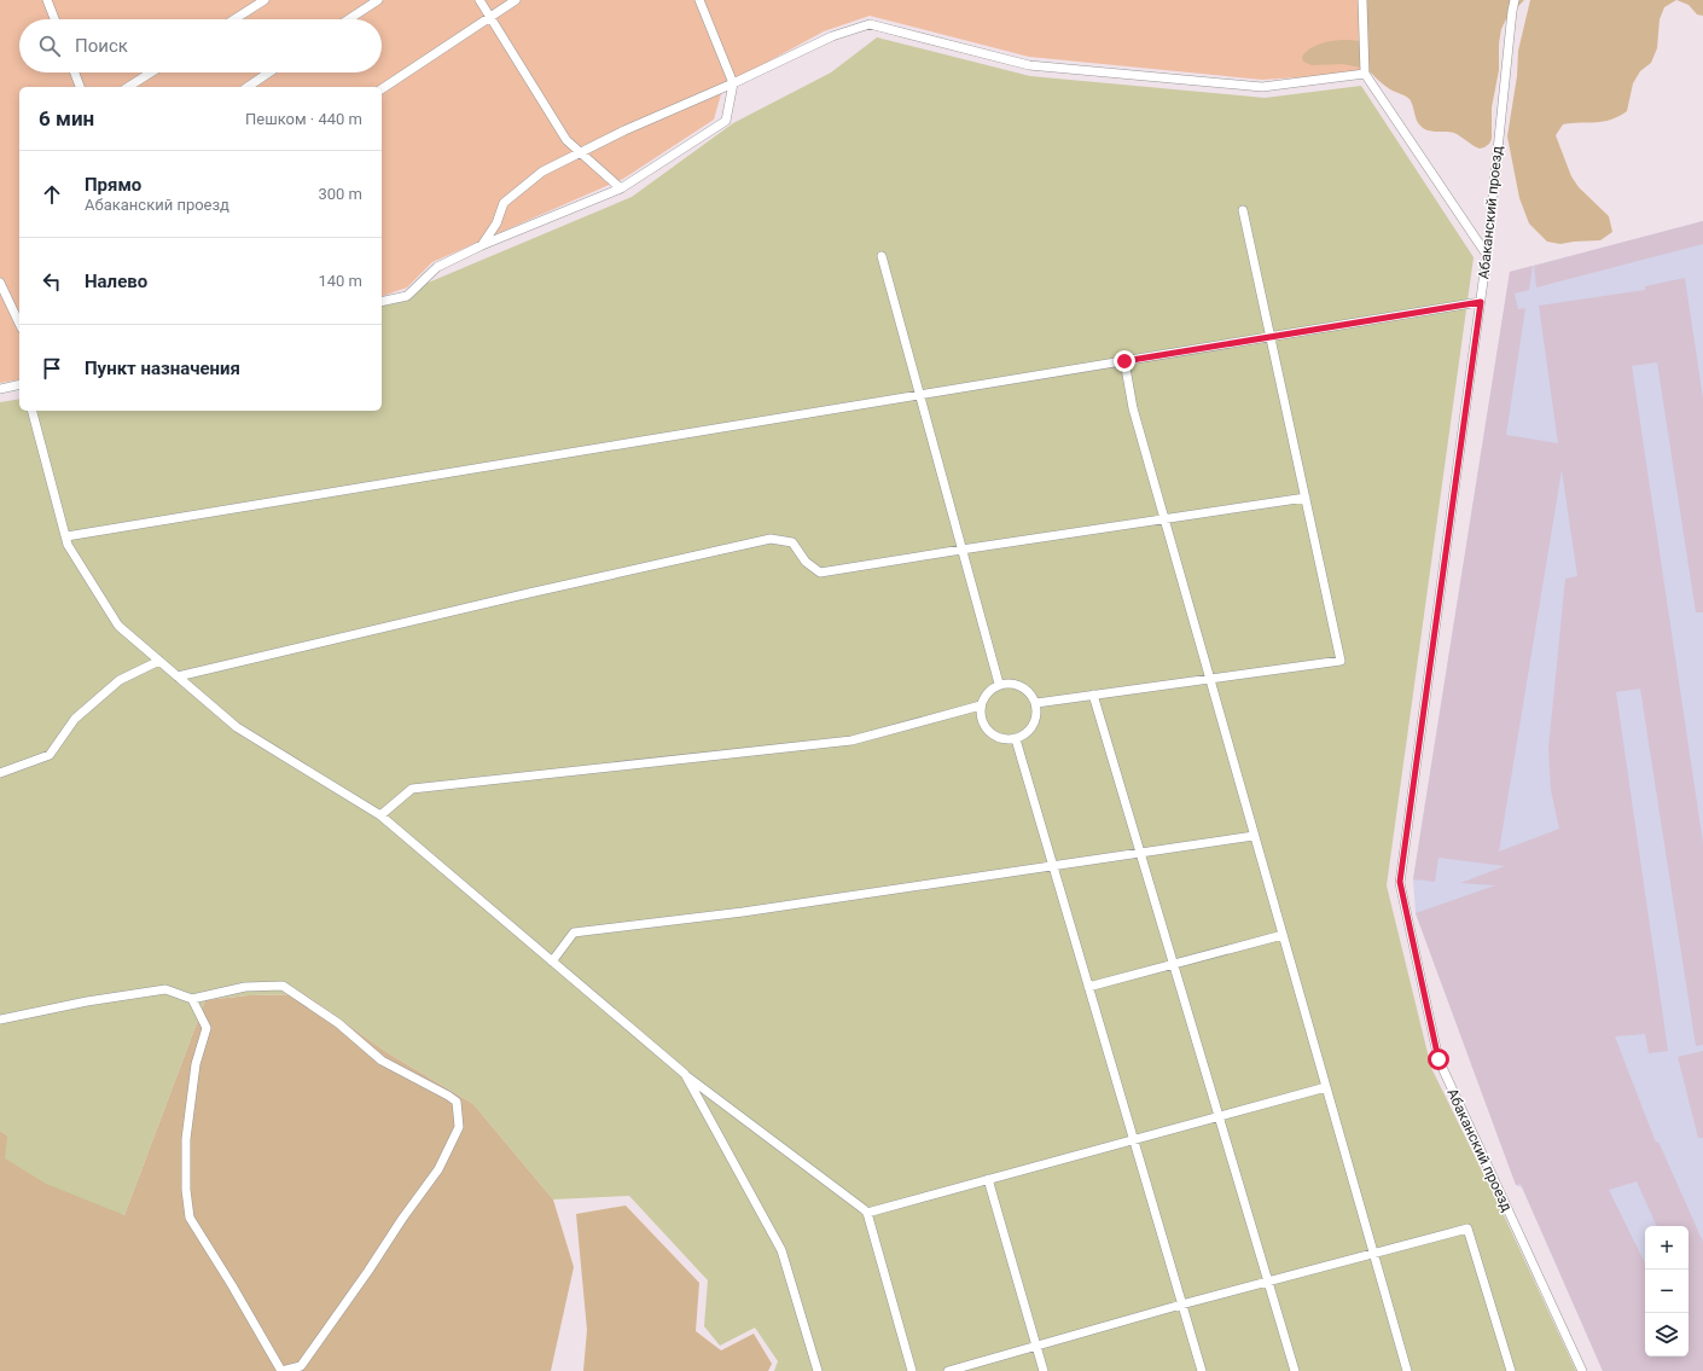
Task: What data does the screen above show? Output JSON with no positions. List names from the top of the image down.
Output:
{
  "streets": {
    "lane": ["Абаканский проезд"]
  },
  "page": {
    "search": "Поиск",
    "heading": ["6 мин", "Пешком · 440 m"],
    "list": [
      ["Прямо", "Абаканский проезд", "300 m"],
      ["Налево", "140 m"],
      "Пункт назначения"
    ],
    "map_buttons": ["+", "−"]
  }
}
